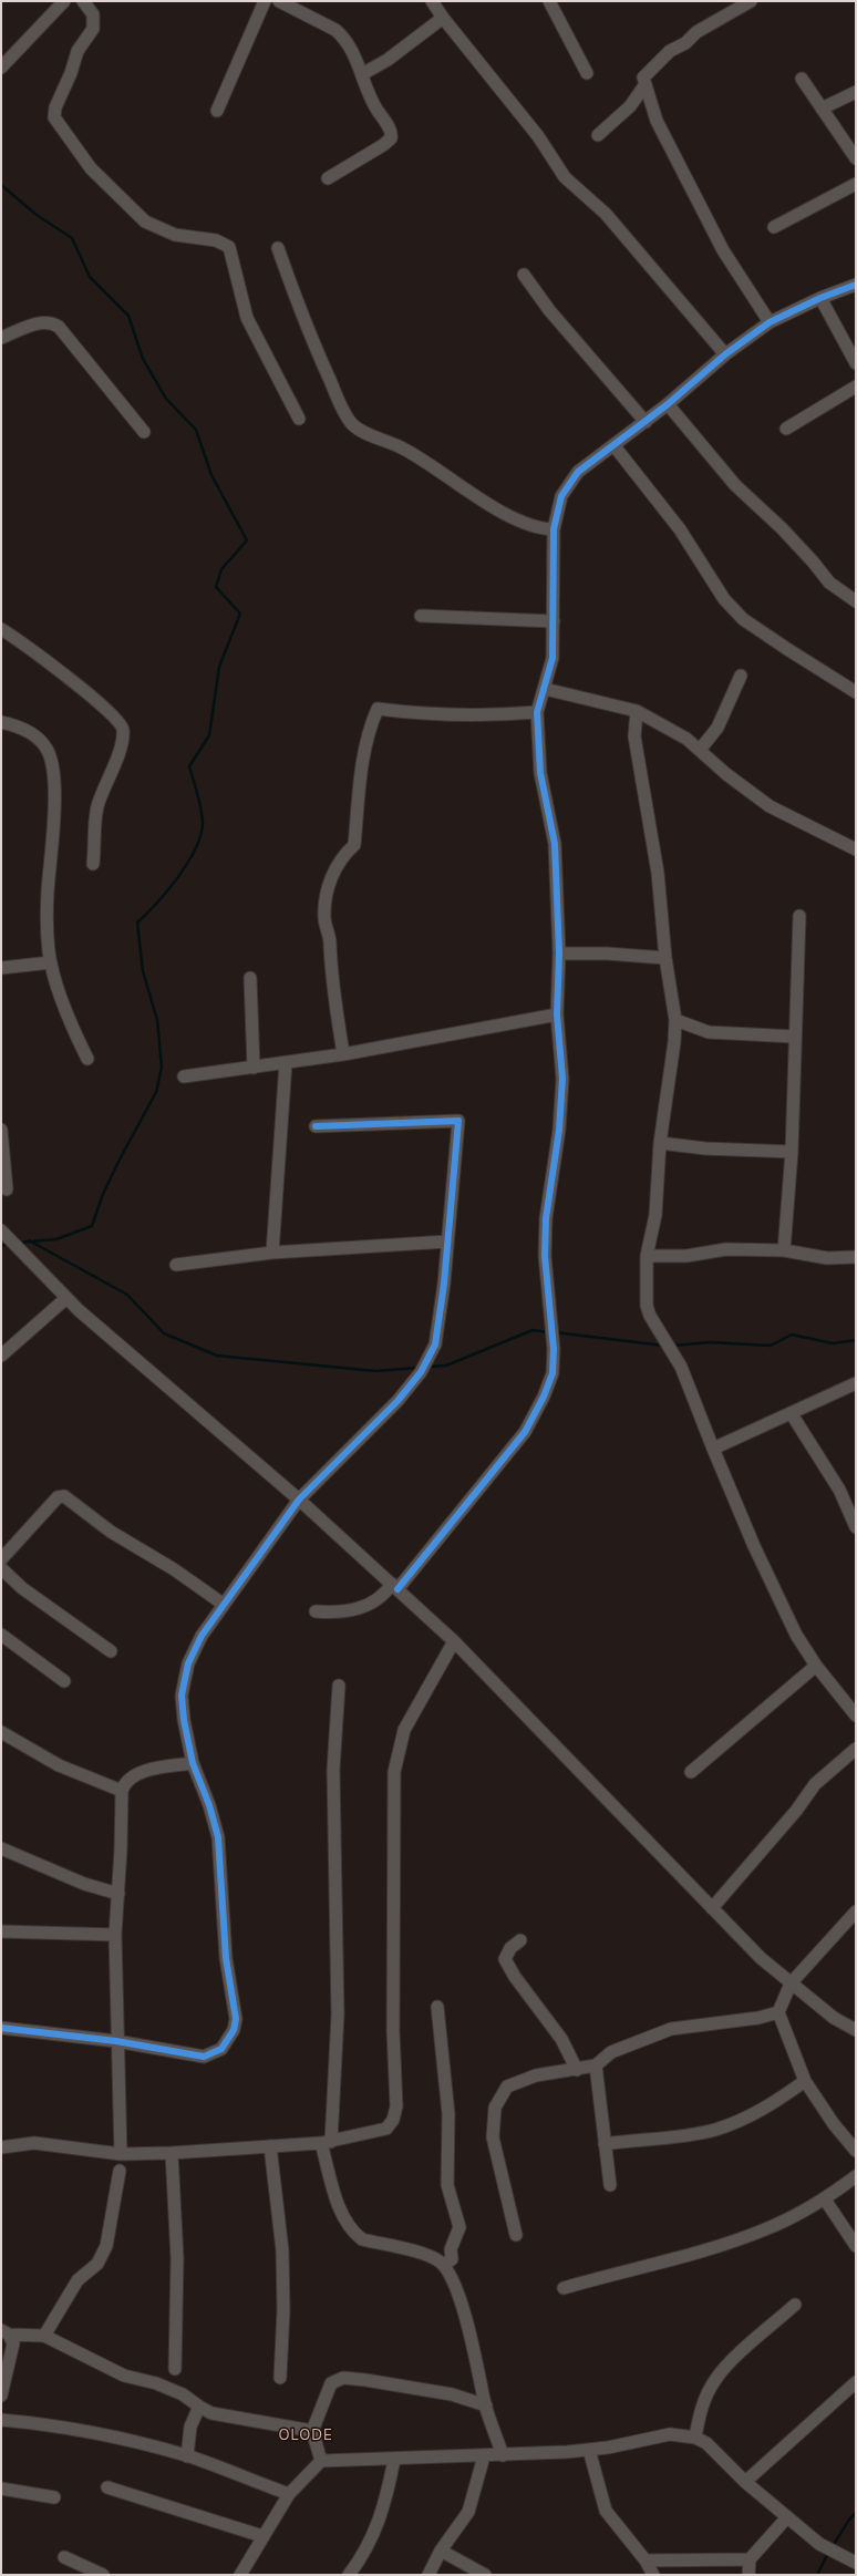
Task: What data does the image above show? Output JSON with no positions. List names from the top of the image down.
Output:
{
  "districts": ["OLODE"]
}
